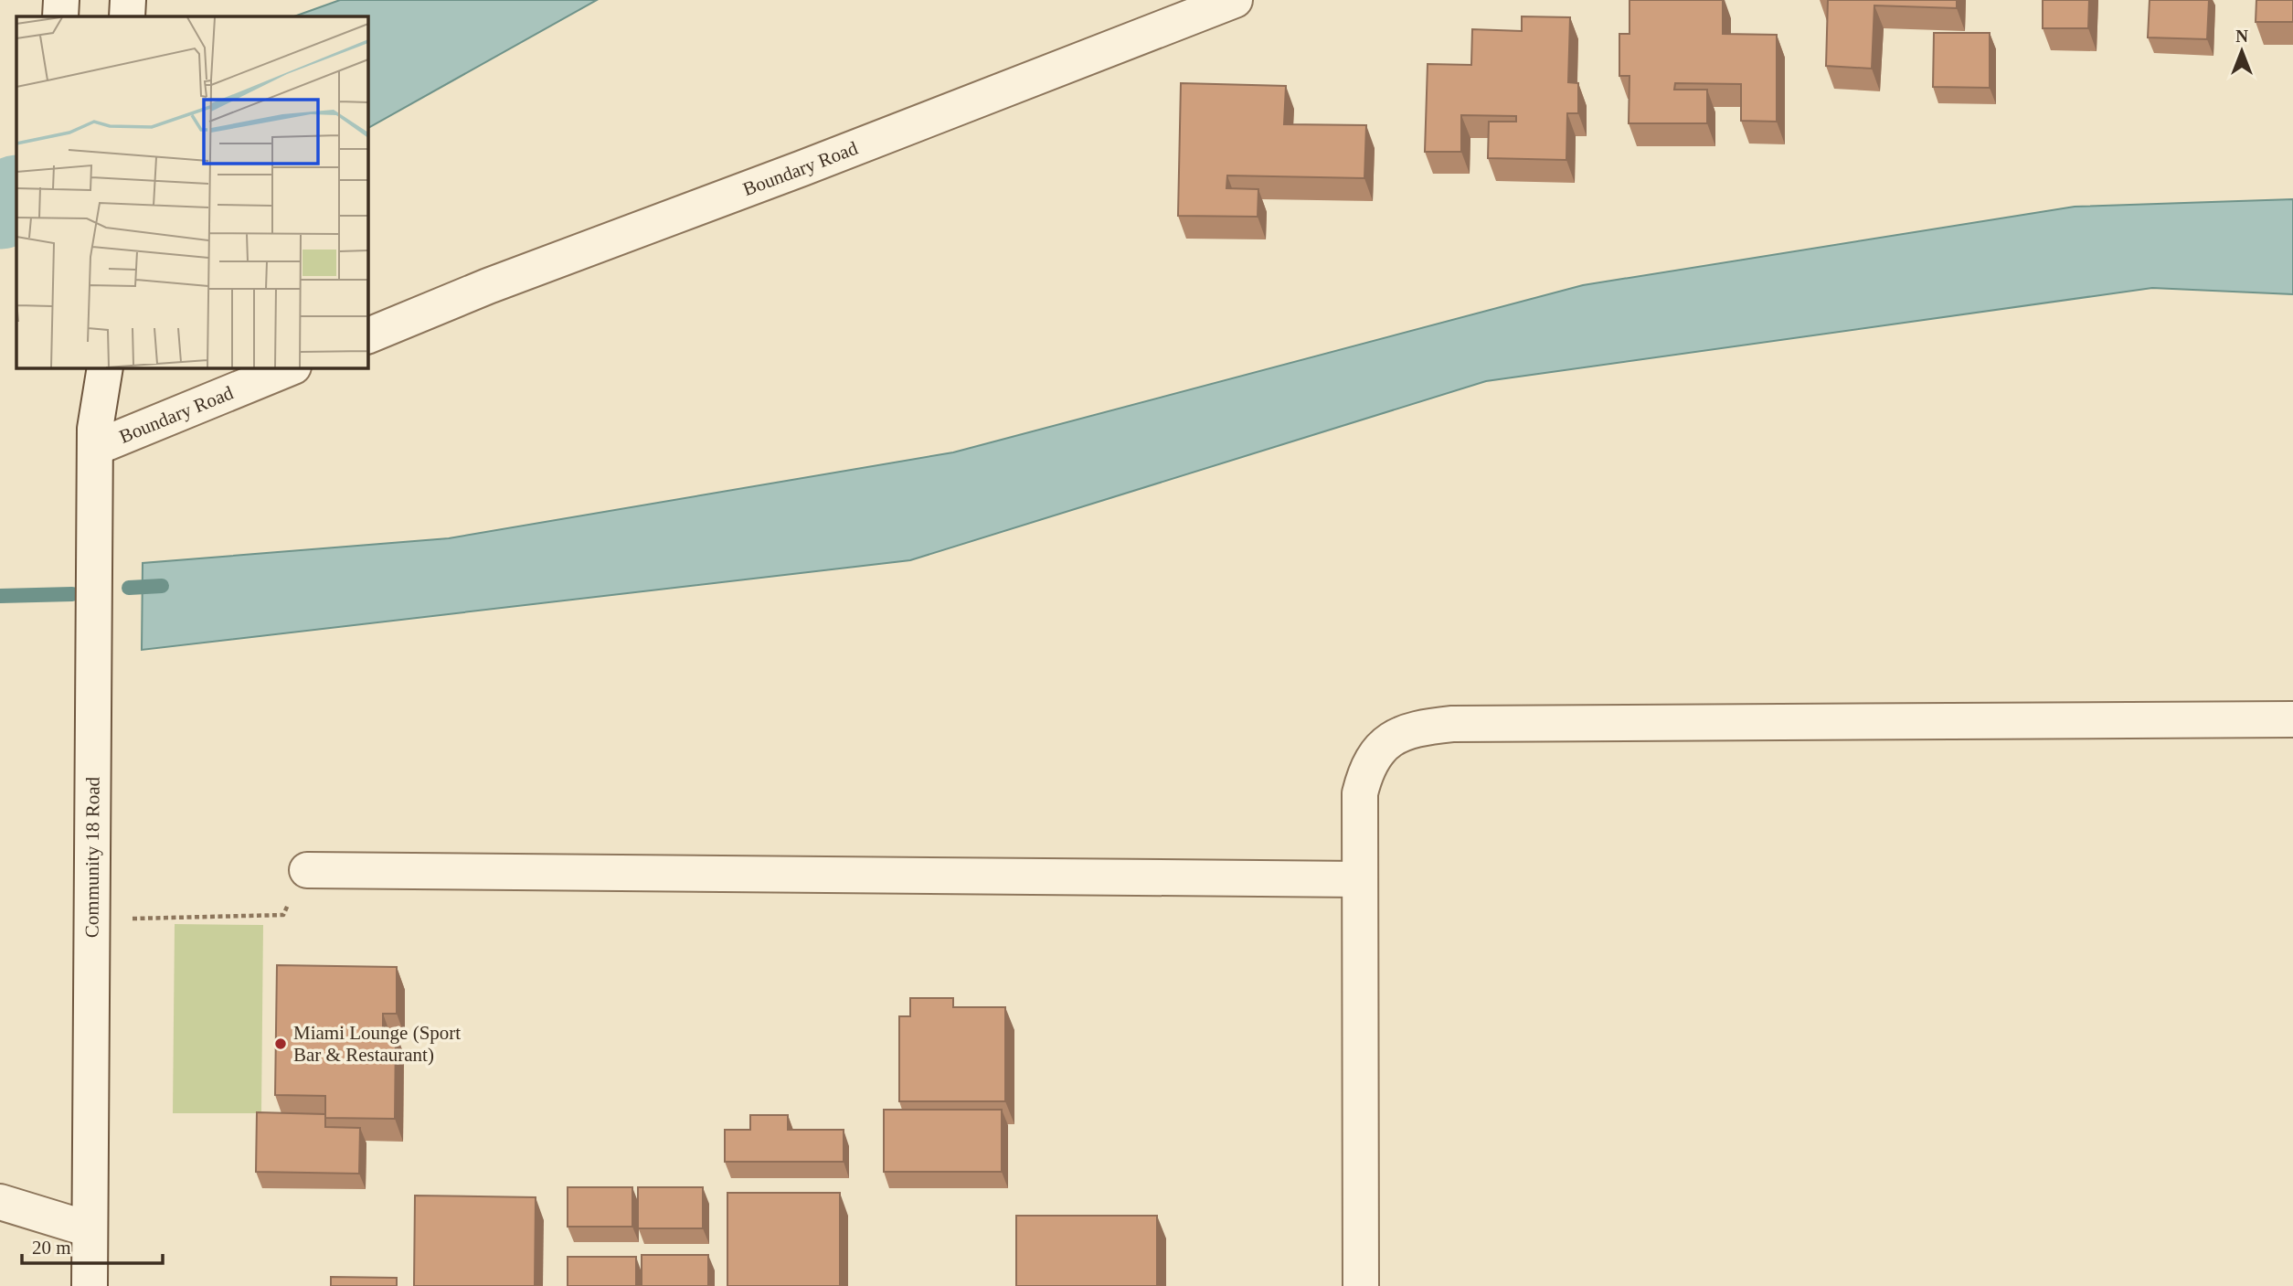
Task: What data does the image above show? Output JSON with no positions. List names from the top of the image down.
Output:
{
  "streets": {
    "street": ["Boundary Road", "Community 18 Road"]
  },
  "crossings": [
    ["Boundary Road", "Community 18 Road"]
  ],
  "places": ["Miami Lounge (Sport Bar & Restaurant)"],
  "scale_bar": "20 m",
  "north": "top"
}
